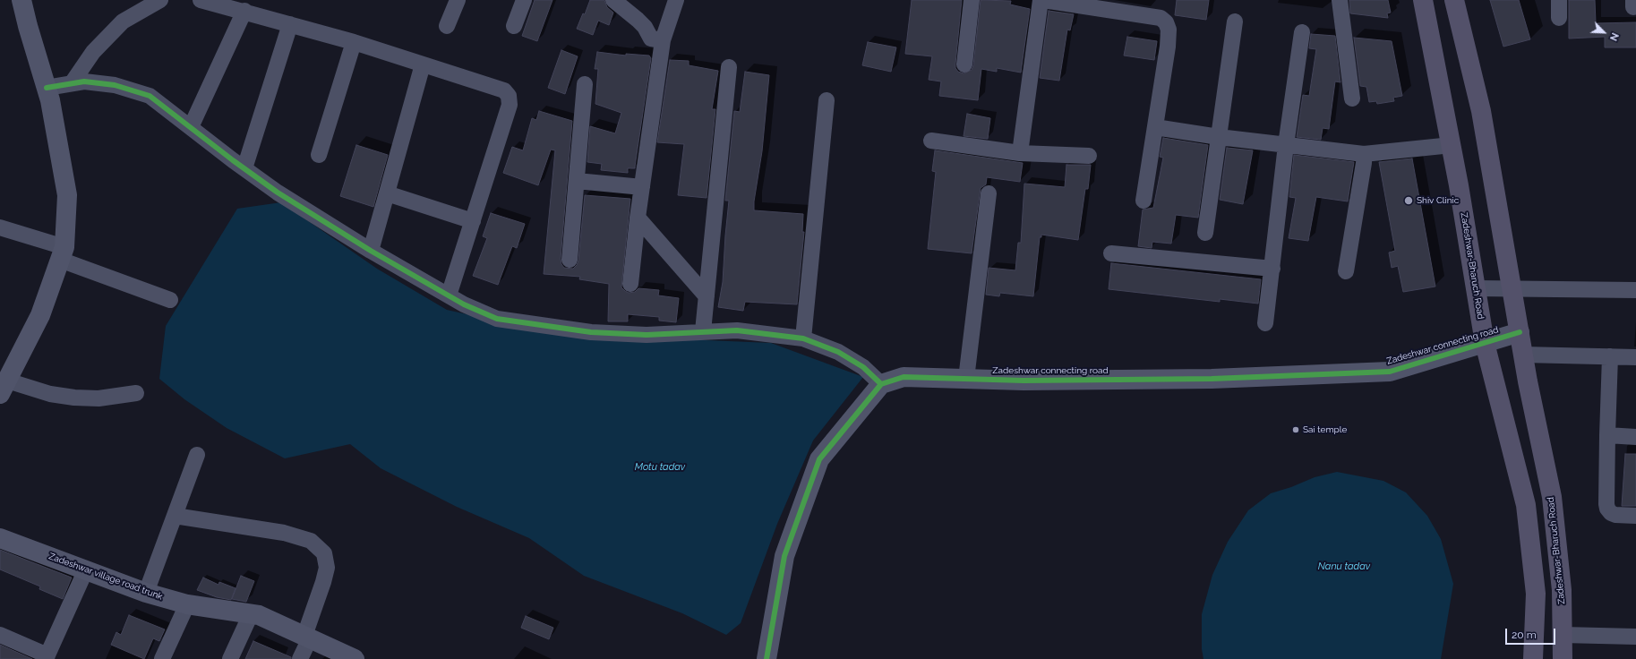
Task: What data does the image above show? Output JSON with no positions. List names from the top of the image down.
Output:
{
  "streets": {
    "main road": ["Zadeshwar-Bharuch Road"],
    "street": ["Zadeshwar connecting road", "Zadeshwar village road trunk"]
  },
  "crossings": [
    ["Zadeshwar-Bharuch Road", "Zadeshwar connecting road"]
  ],
  "water": ["Motu tadav", "Nanu tadav"],
  "places": ["Shiv Clinic", "Sai temple"],
  "scale_bar": "20 m",
  "north": "bottom right"
}
